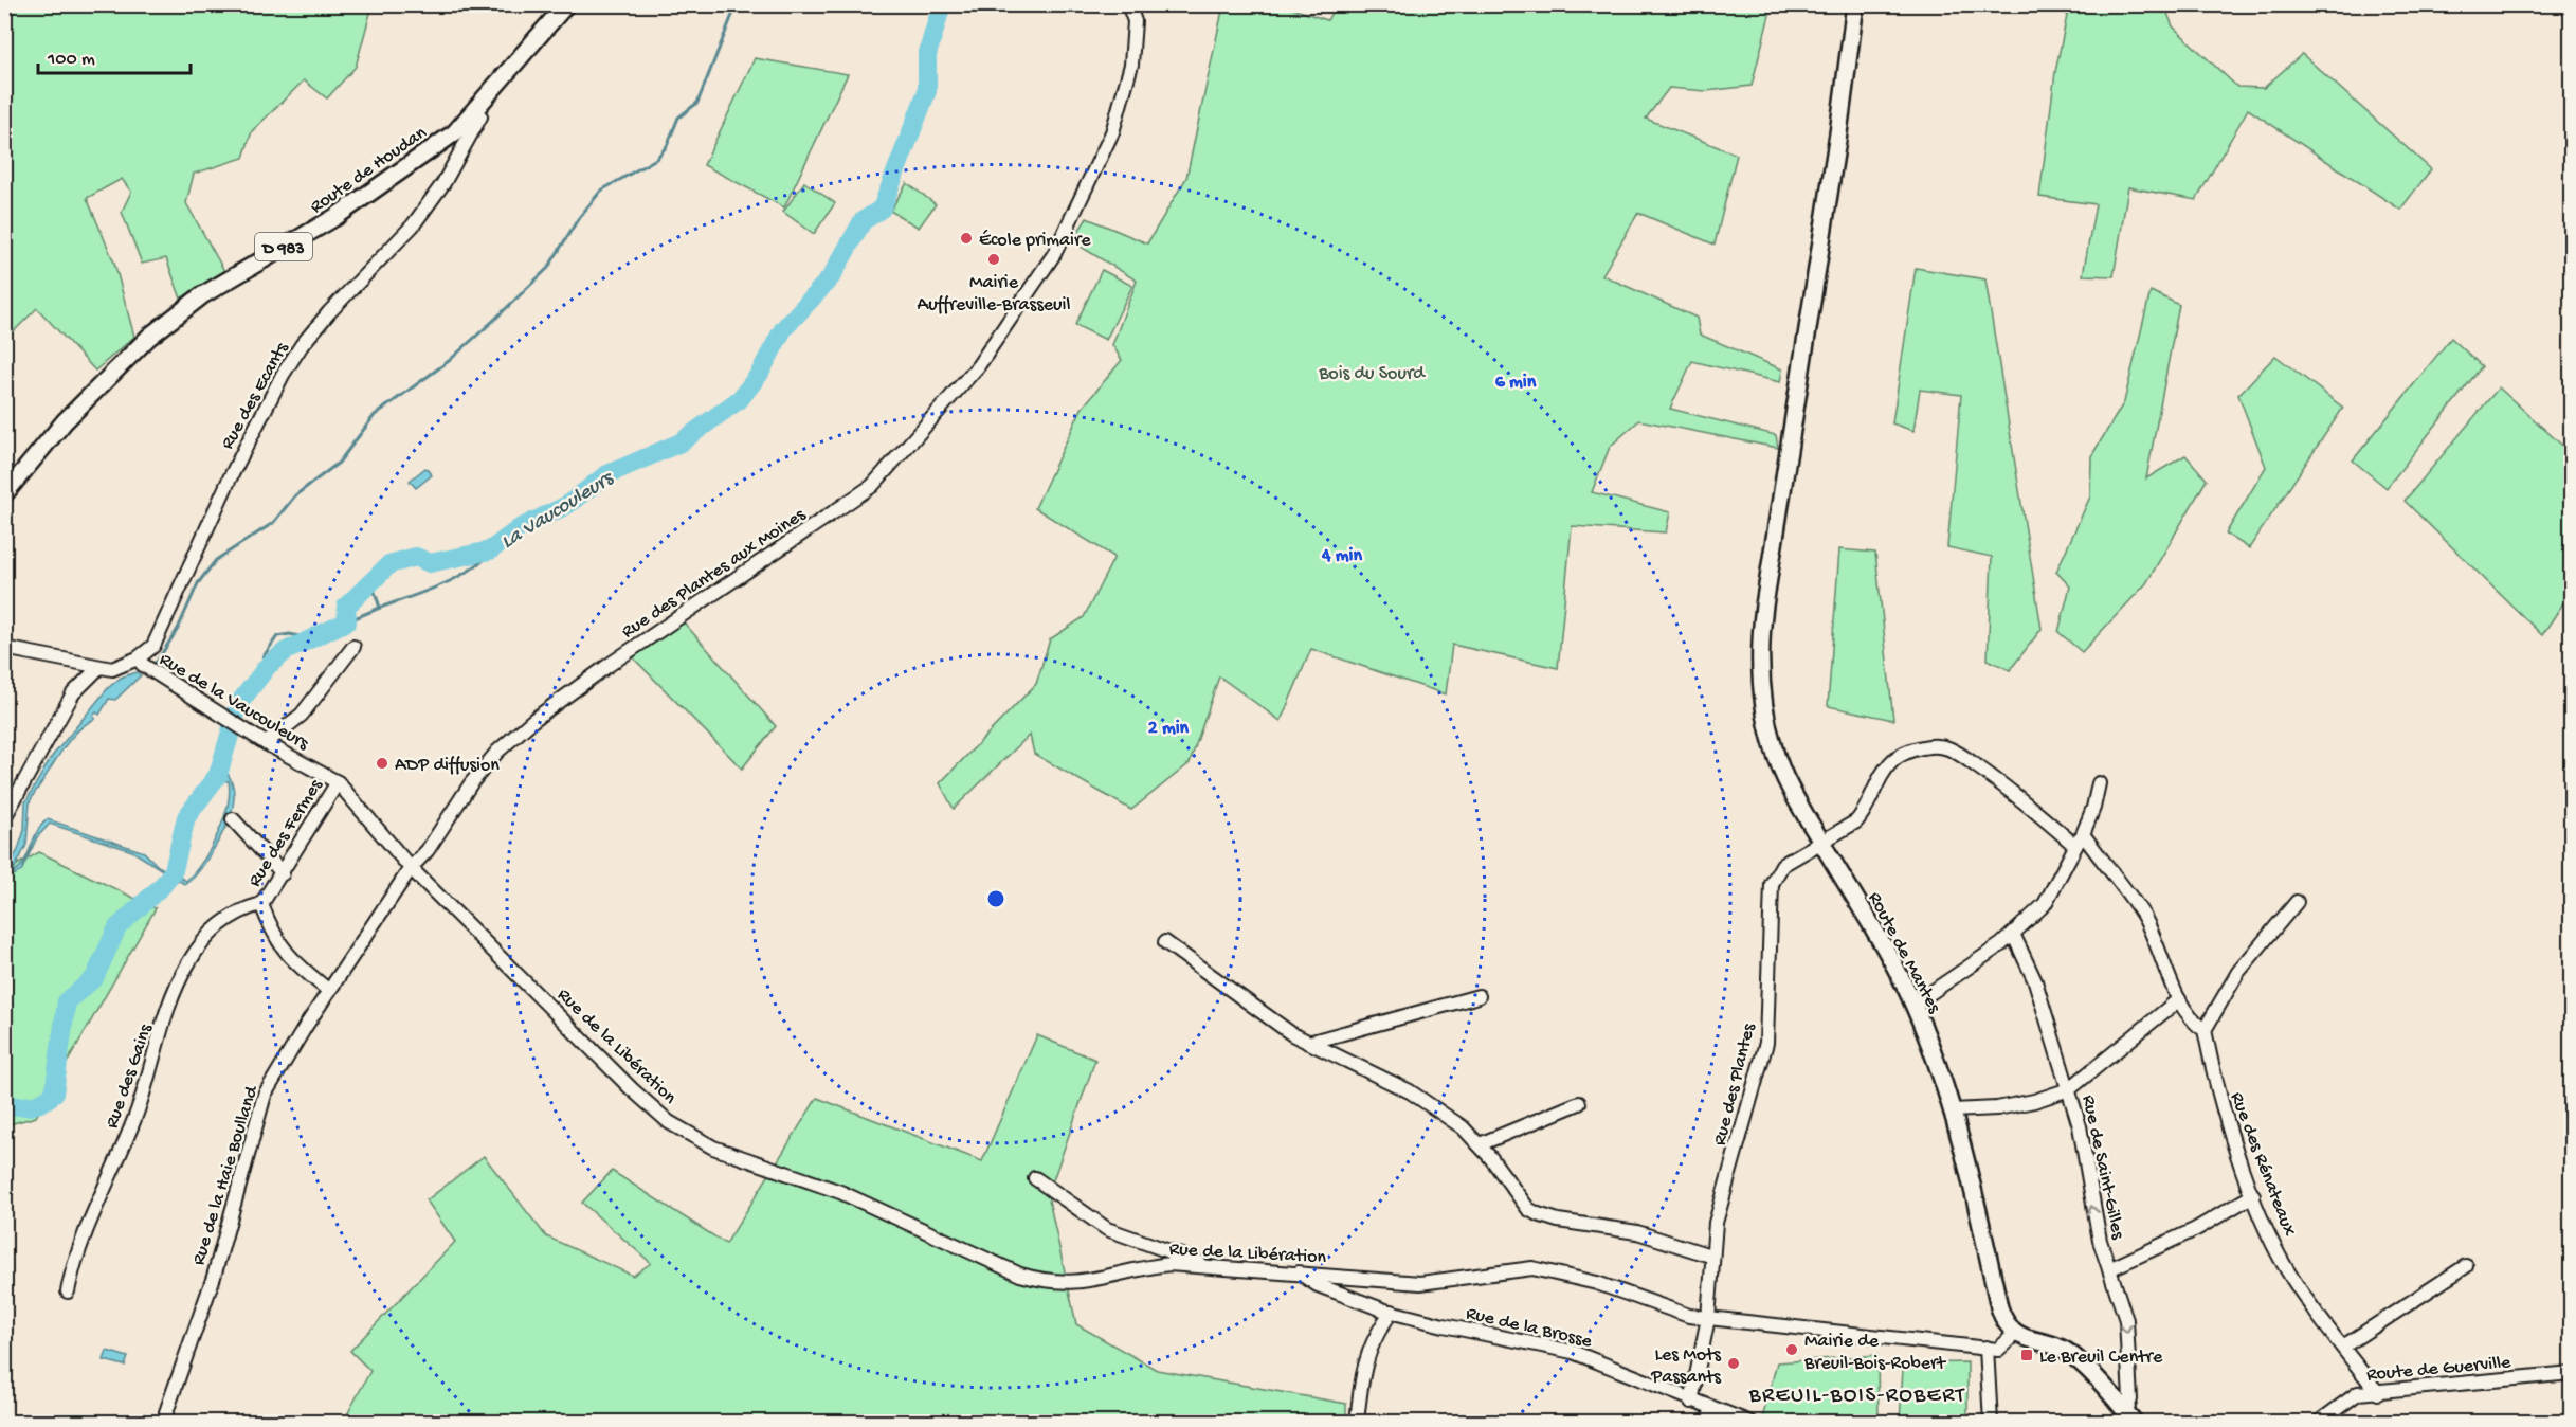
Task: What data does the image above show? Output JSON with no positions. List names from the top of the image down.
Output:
{
  "streets": {
    "main road": ["Route de Houdan", "D 983", "Route de Mantes"],
    "street": [
      "Rue des Ecants",
      "Rue des Plantes aux Moines",
      "Rue de la Vaucouleurs",
      "Rue des Fermes",
      "Rue de la Libération",
      "Rue des Gains",
      "Rue des Plantes",
      "Rue des Rénateaux",
      "Rue de Saint-Gilles",
      "Rue de la Haie Boulland",
      "Rue de la Brosse",
      "Route de Guerville"
    ]
  },
  "crossings": [
    ["Route de Houdan", "Rue des Ecants"],
    ["Rue des Ecants", "Rue de la Vaucouleurs"],
    ["Rue des Plantes aux Moines", "Rue de la Vaucouleurs"],
    ["Rue des Plantes aux Moines", "Rue de la Libération"],
    ["Rue des Plantes aux Moines", "Rue de la Haie Boulland"],
    ["Rue de la Vaucouleurs", "Rue des Fermes"],
    ["Rue de la Vaucouleurs", "Rue de la Libération"],
    ["Rue de la Vaucouleurs", "Rue de la Haie Boulland"],
    ["Rue des Fermes", "Rue des Gains"],
    ["Rue des Fermes", "Rue de la Haie Boulland"],
    ["Route de Mantes", "Rue de la Libération"],
    ["Route de Mantes", "Rue des Plantes"],
    ["Rue de la Libération", "Rue des Plantes"],
    ["Rue de la Libération", "Rue de la Haie Boulland"],
    ["Rue de la Libération", "Rue de la Brosse"],
    ["Rue des Plantes", "Rue des Rénateaux"],
    ["Rue des Plantes", "Rue de la Brosse"],
    ["Rue des Rénateaux", "Route de Guerville"]
  ],
  "districts": ["BREUIL-BOIS-ROBERT"],
  "water": ["La Vaucouleurs"],
  "parks": ["Bois du Sourd"],
  "places": {
    "other": [
      "École primaire",
      "Mairie Auffreville-Brasseuil",
      "ADP diffusion",
      "Mairie de Breuil-Bois-Robert",
      "Les Mots Passants"
    ],
    "transit": ["Le Breuil Centre"]
  },
  "scale_bar": "100 m",
  "rings": ["6 min", "4 min", "2 min"]
}
